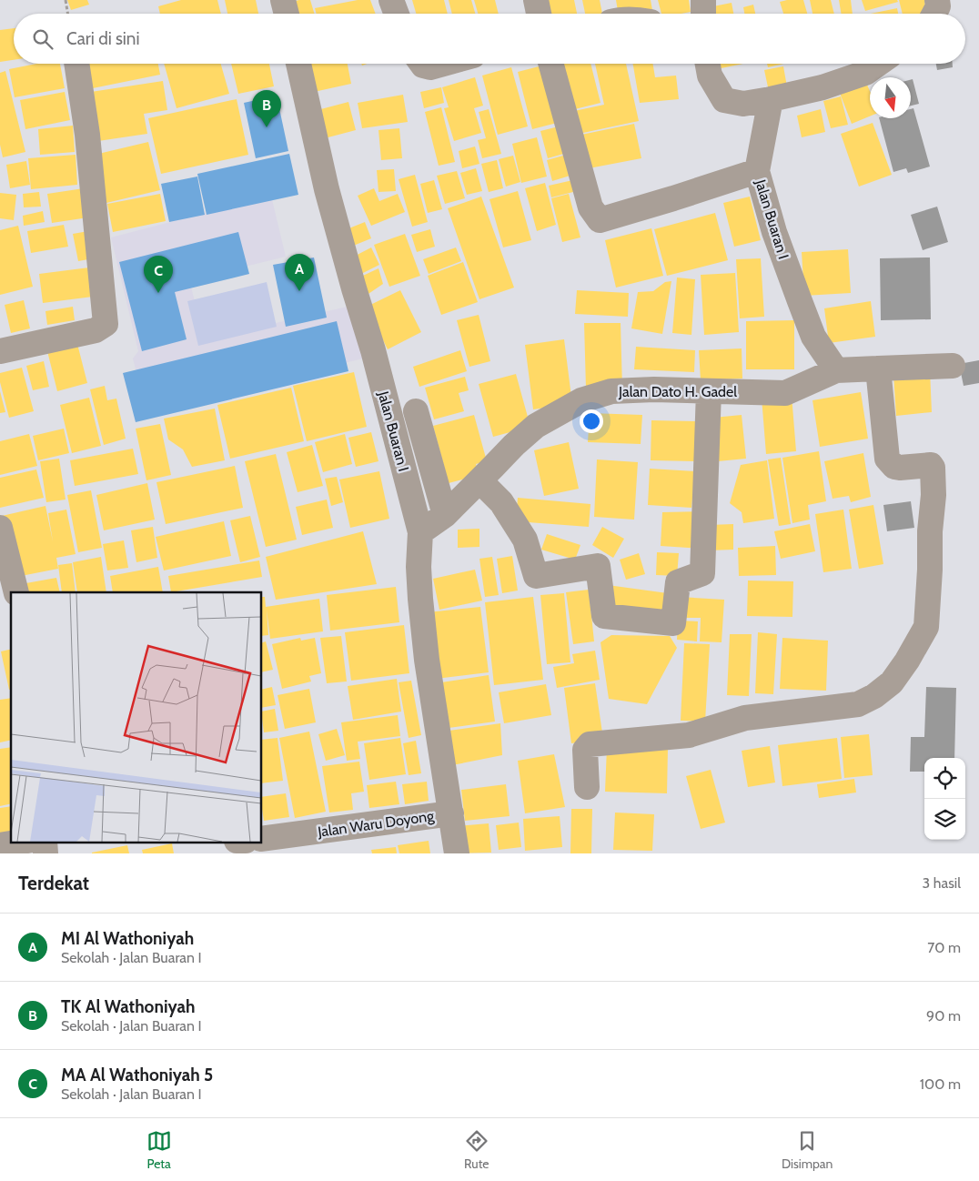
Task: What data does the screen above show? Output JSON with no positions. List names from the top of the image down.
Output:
{
  "streets": {
    "street": ["Jalan Buaran I", "Jalan Dato H. Gadel", "Jalan Waru Doyong"]
  },
  "crossings": [
    ["Jalan Buaran I", "Jalan Dato H. Gadel"],
    ["Jalan Buaran I", "Jalan Waru Doyong"]
  ],
  "north": "bottom",
  "page": {
    "search": "Cari di sini",
    "pins": ["B", "A", "C"],
    "heading": ["Terdekat", "3 hasil"],
    "list": [
      {
        "mark": "A",
        "name": "MI Al Wathoniyah",
        "note": "Sekolah · Jalan Buaran I",
        "value": "70 m"
      },
      {
        "mark": "B",
        "name": "TK Al Wathoniyah",
        "note": "Sekolah · Jalan Buaran I",
        "value": "90 m"
      },
      {
        "mark": "C",
        "name": "MA Al Wathoniyah 5",
        "note": "Sekolah · Jalan Buaran I",
        "value": "100 m"
      }
    ],
    "nav": ["Peta", "Rute", "Disimpan"]
  }
}
